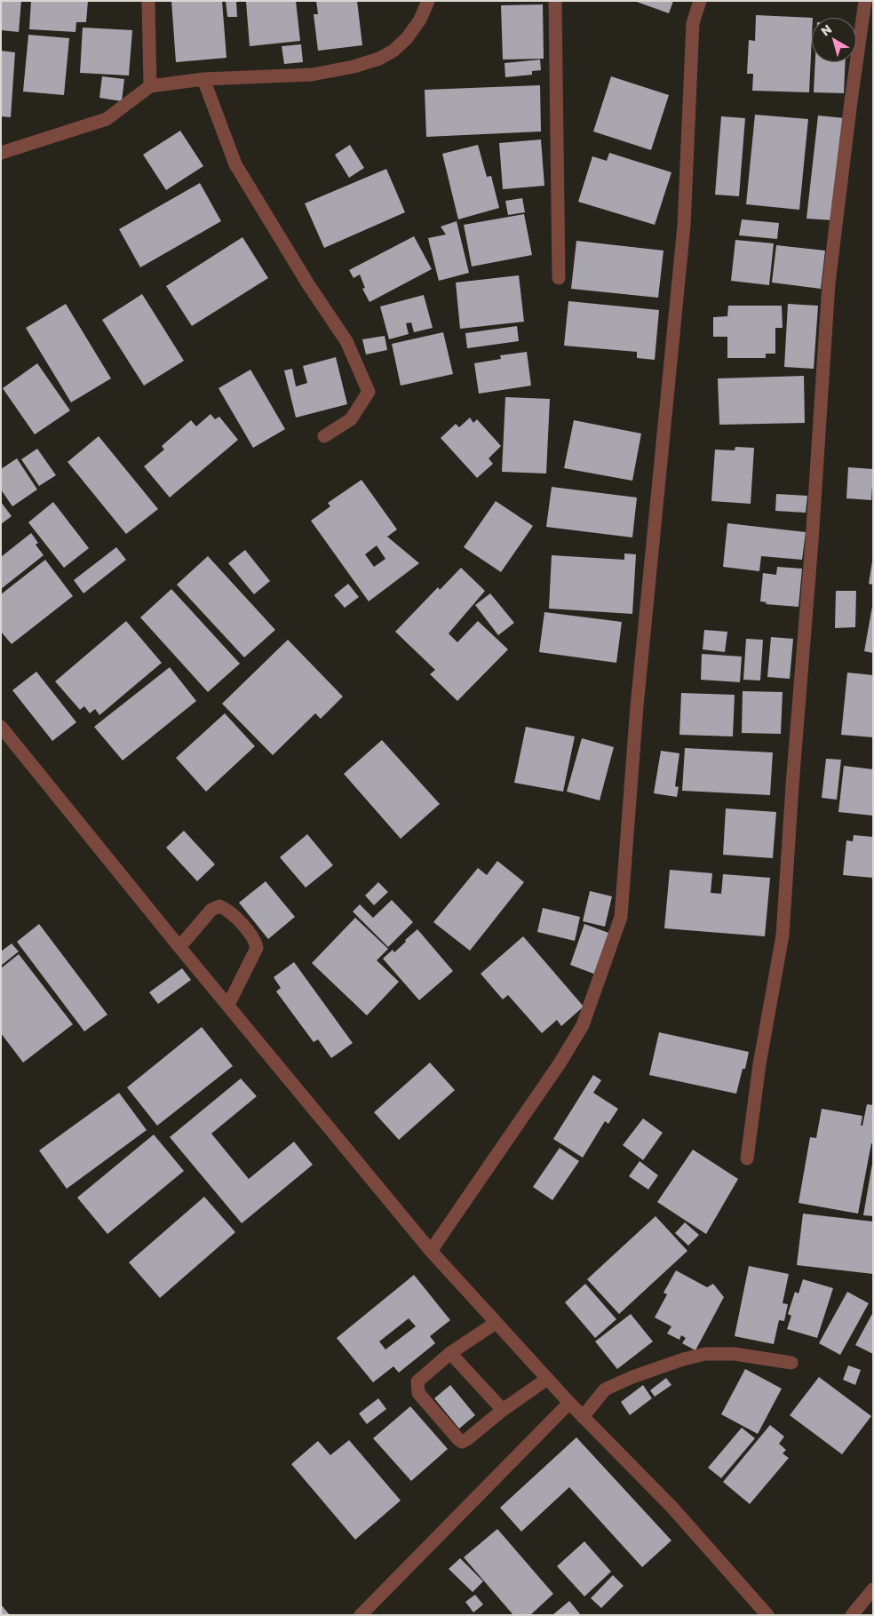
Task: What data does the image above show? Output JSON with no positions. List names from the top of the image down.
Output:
{
  "north": "top left"
}
